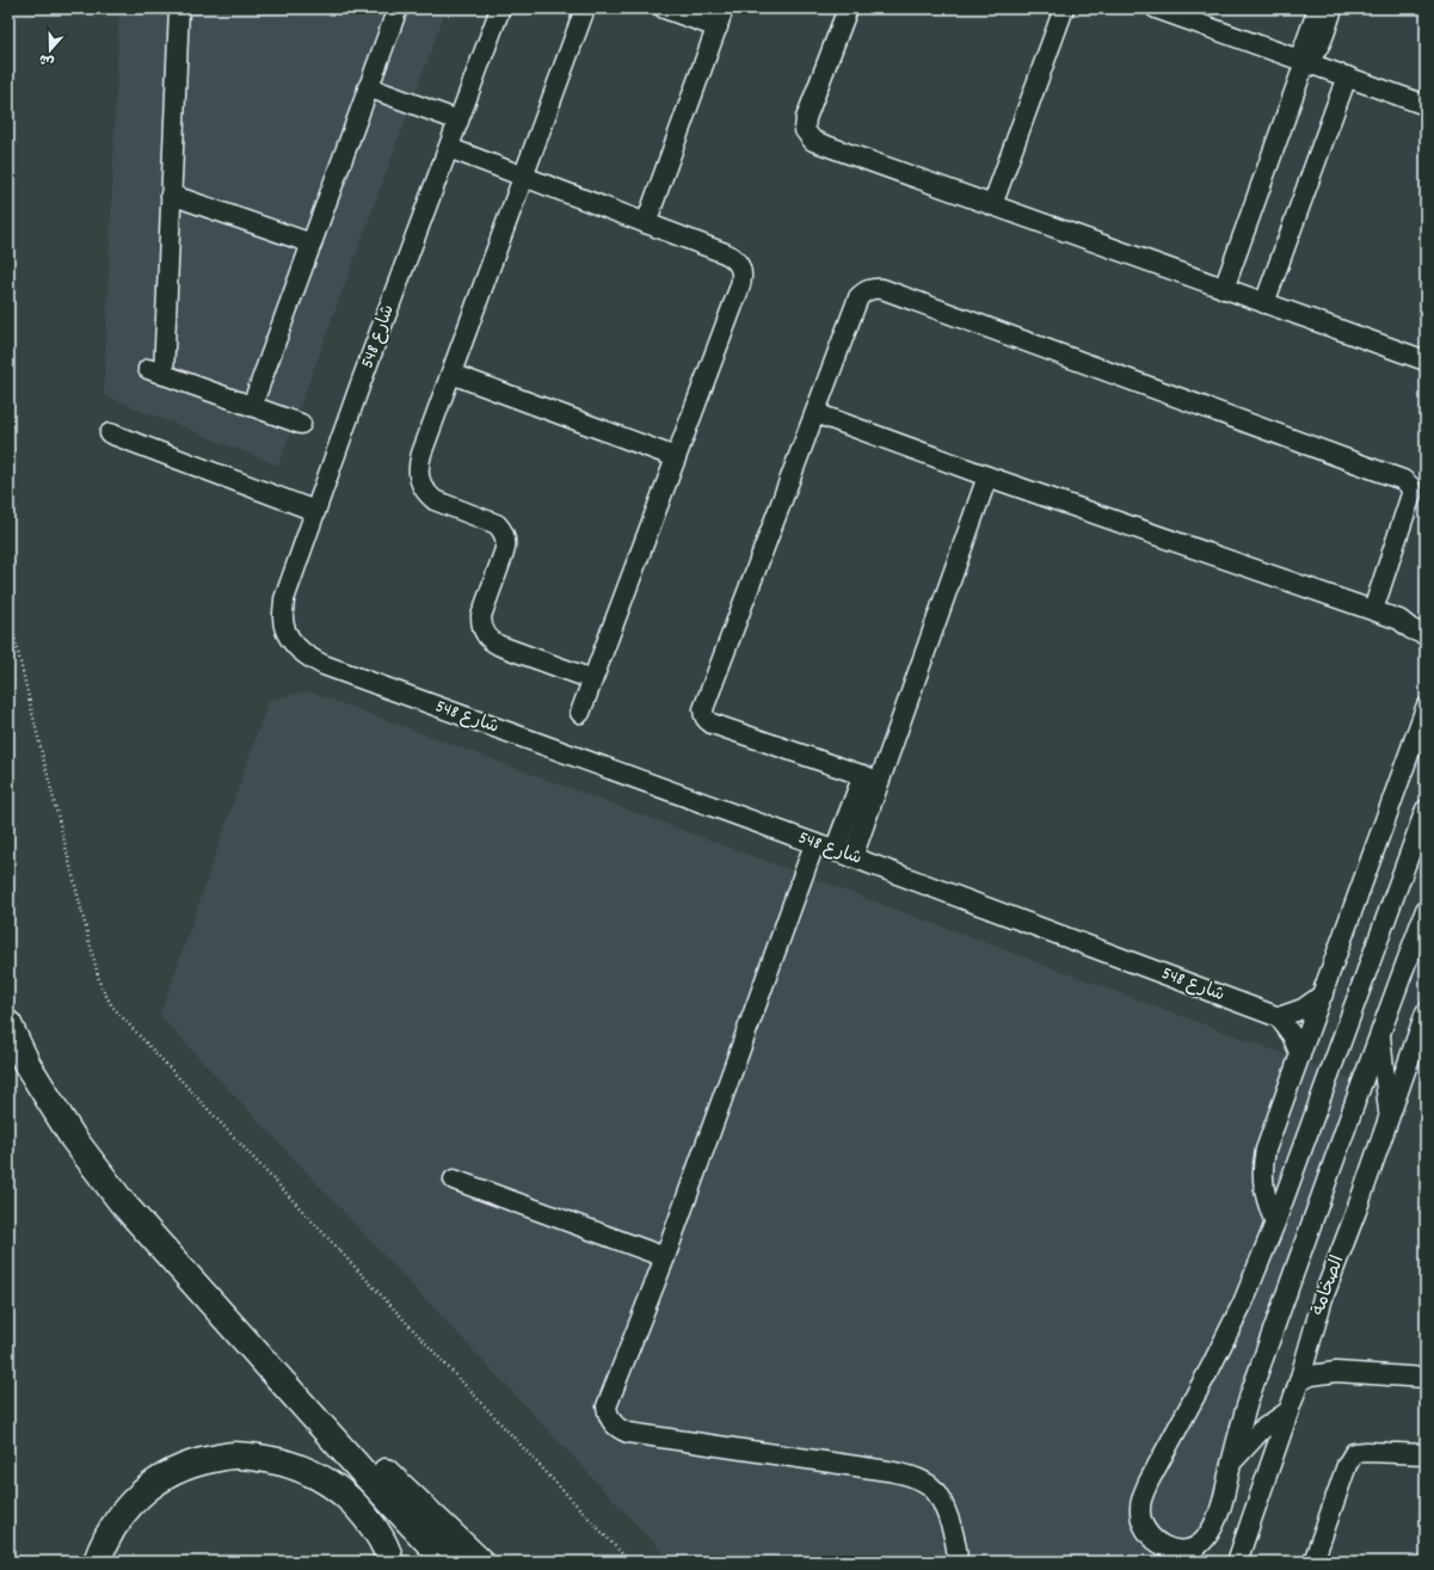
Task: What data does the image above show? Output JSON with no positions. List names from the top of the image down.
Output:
{
  "streets": {
    "street": ["شارع 548", "الصخامة"]
  },
  "north": "bottom"
}
